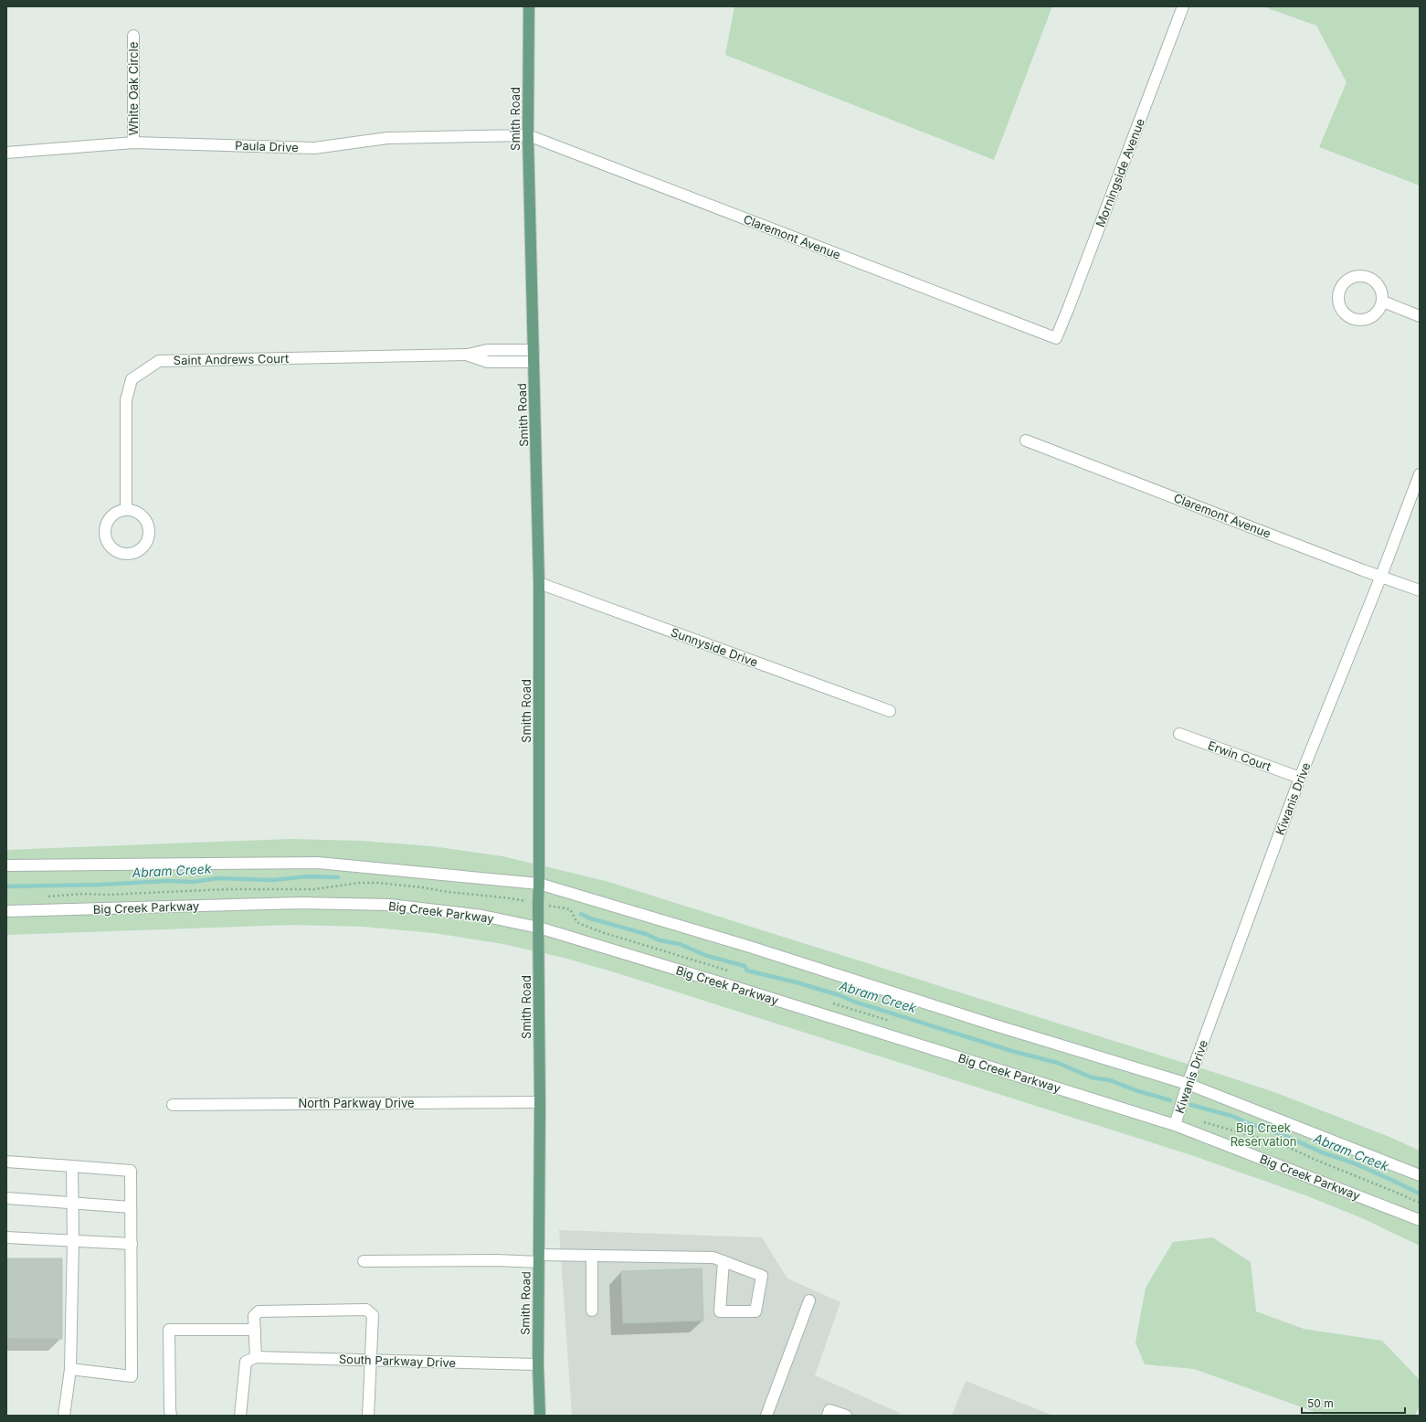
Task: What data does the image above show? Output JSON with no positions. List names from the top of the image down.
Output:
{
  "streets": {
    "main road": ["Smith Road"],
    "street": [
      "White Oak Circle",
      "Paula Drive",
      "Morningside Avenue",
      "Claremont Avenue",
      "Saint Andrews Court",
      "Sunnyside Drive",
      "Erwin Court",
      "Kiwanis Drive",
      "Big Creek Parkway",
      "North Parkway Drive",
      "South Parkway Drive"
    ]
  },
  "crossings": [
    ["White Oak Circle", "Paula Drive"],
    ["Smith Road", "Paula Drive"],
    ["Smith Road", "Claremont Avenue"],
    ["Smith Road", "Saint Andrews Court"],
    ["Smith Road", "Sunnyside Drive"],
    ["Smith Road", "Big Creek Parkway"],
    ["Smith Road", "North Parkway Drive"],
    ["Smith Road", "South Parkway Drive"],
    ["Paula Drive", "Claremont Avenue"],
    ["Morningside Avenue", "Claremont Avenue"],
    ["Claremont Avenue", "Kiwanis Drive"],
    ["Erwin Court", "Kiwanis Drive"],
    ["Kiwanis Drive", "Big Creek Parkway"]
  ],
  "water": ["Abram Creek"],
  "parks": ["Big Creek Reservation"],
  "scale_bar": "50 m"
}
